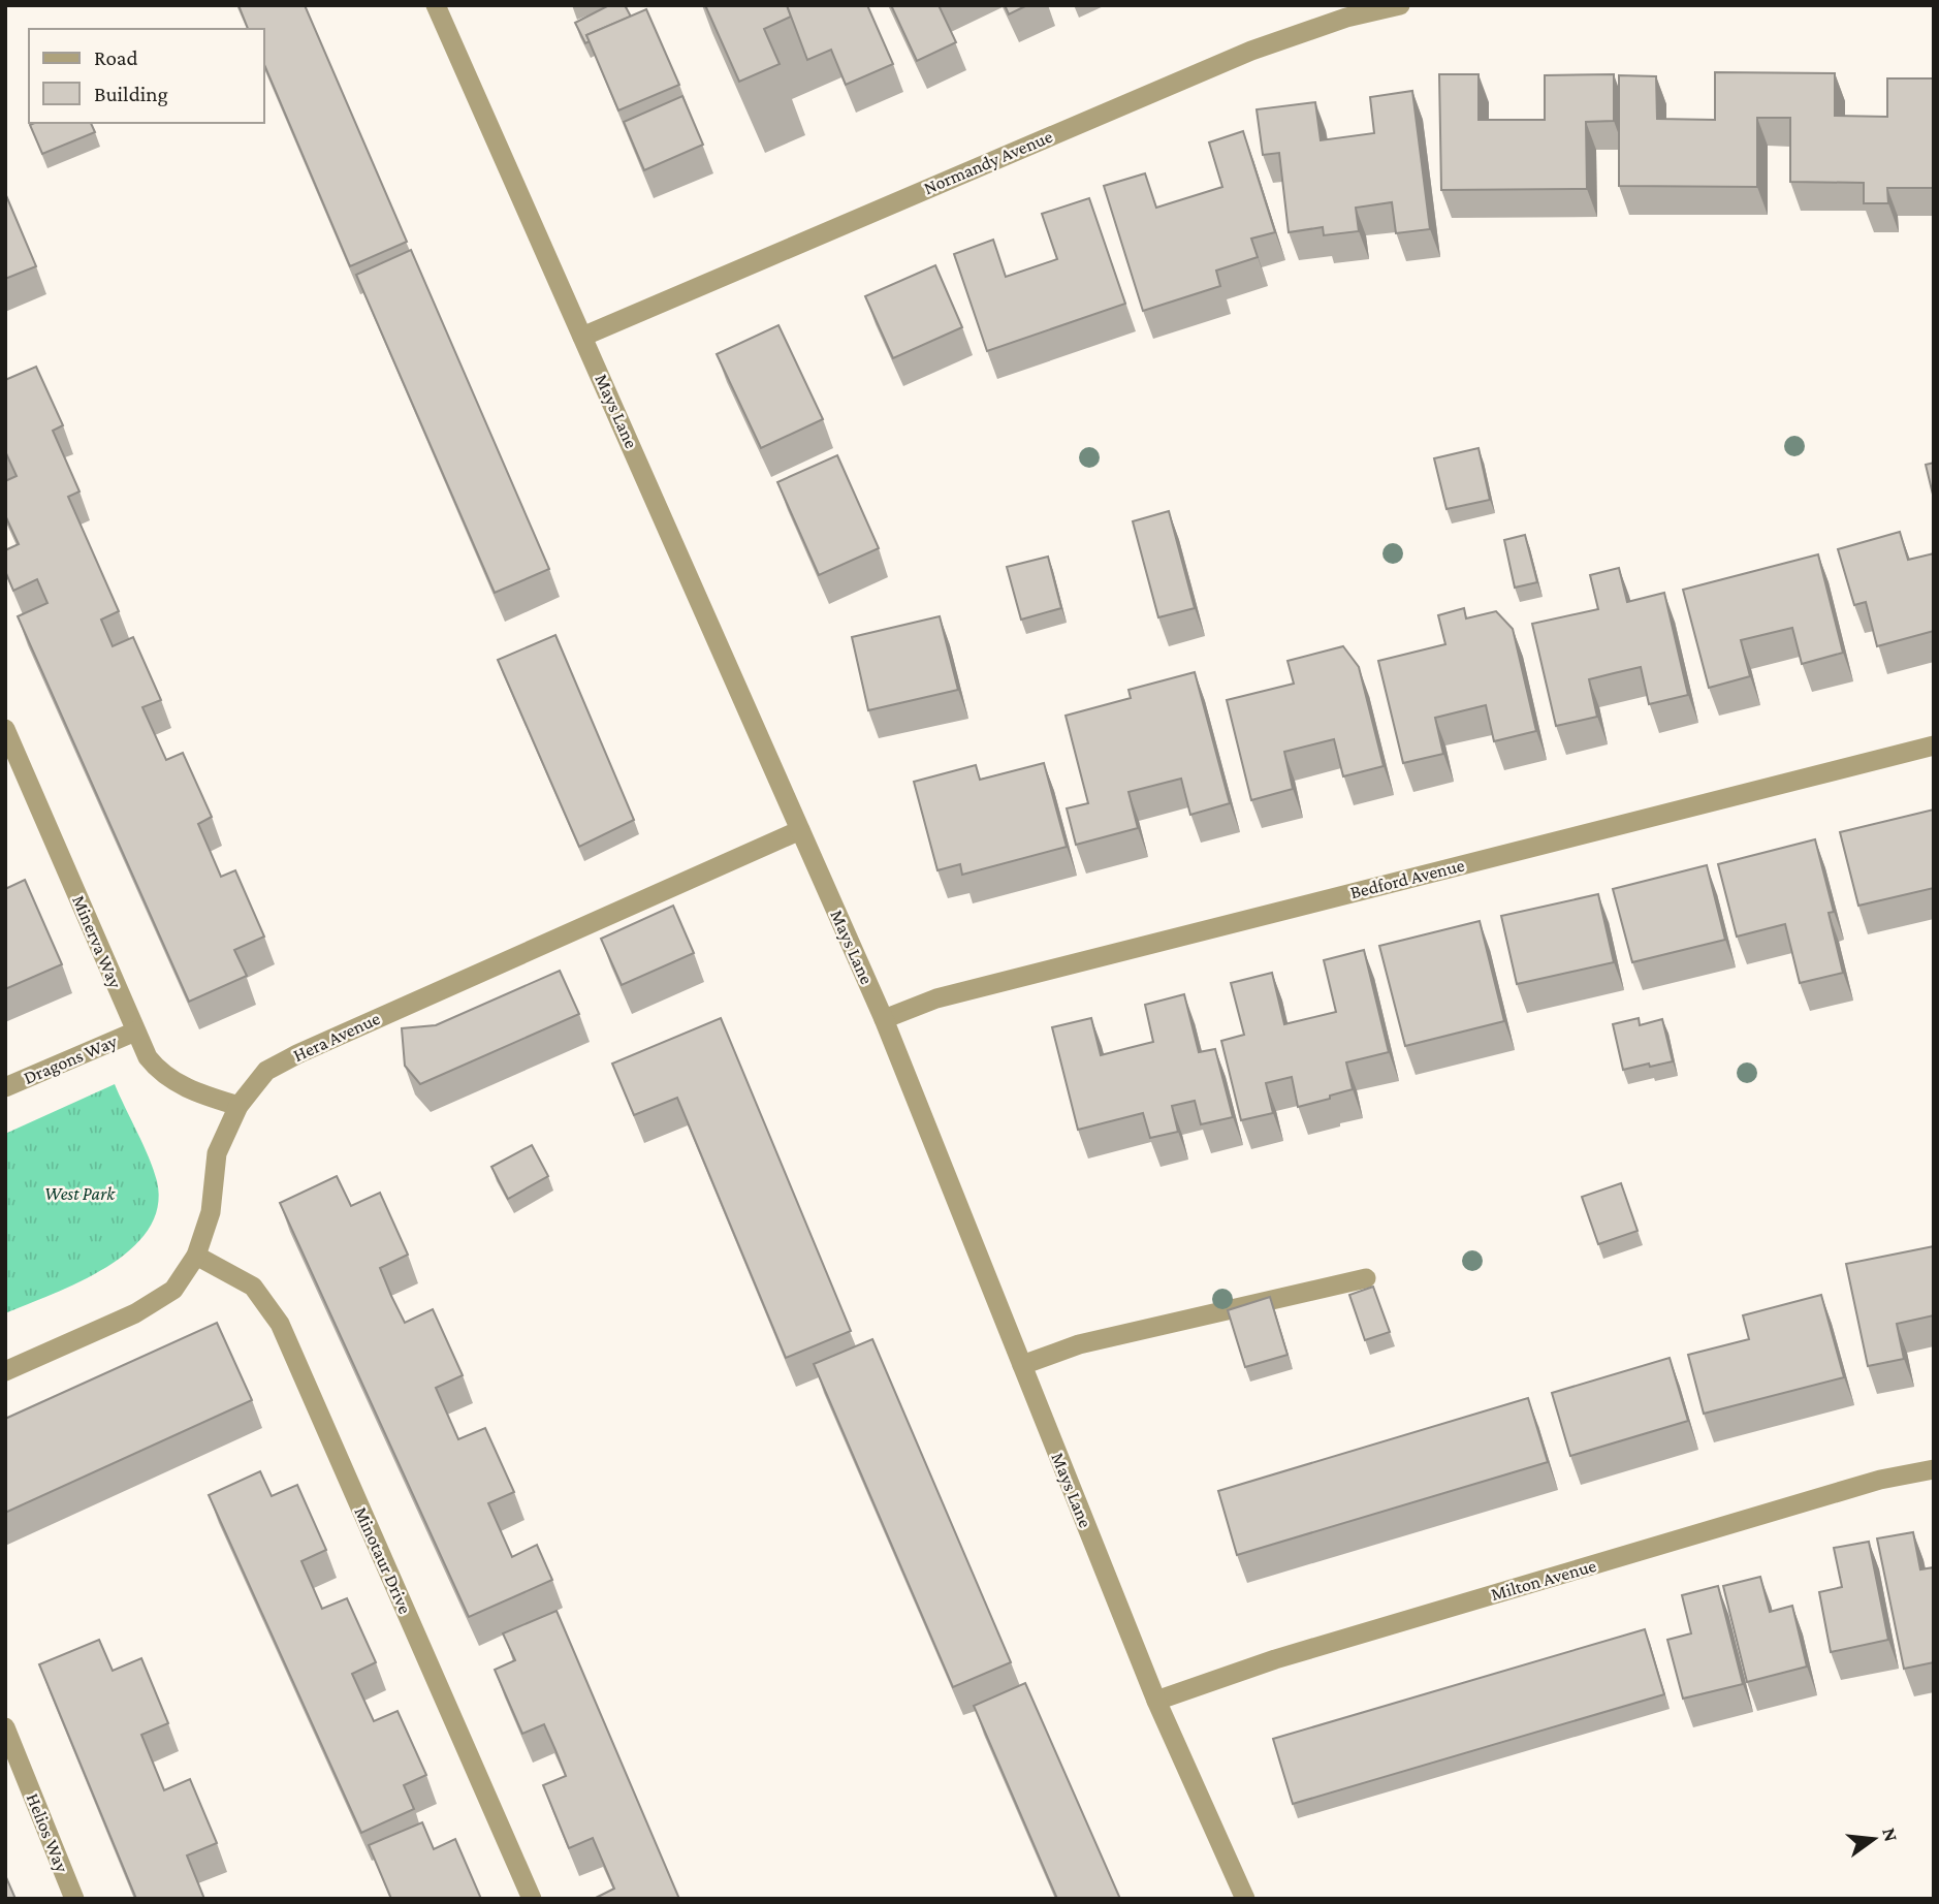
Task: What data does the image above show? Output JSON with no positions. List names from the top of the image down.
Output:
{
  "streets": {
    "street": [
      "Normandy Avenue",
      "Mays Lane",
      "Bedford Avenue",
      "Minerva Way",
      "Hera Avenue",
      "Dragons Way",
      "Minotaur Drive",
      "Milton Avenue",
      "Helios Way"
    ]
  },
  "crossings": [
    ["Normandy Avenue", "Mays Lane"],
    ["Mays Lane", "Bedford Avenue"],
    ["Mays Lane", "Hera Avenue"],
    ["Mays Lane", "Milton Avenue"],
    ["Minerva Way", "Hera Avenue"],
    ["Minerva Way", "Dragons Way"],
    ["Hera Avenue", "Minotaur Drive"]
  ],
  "parks": ["West Park"],
  "legend": ["Road", "Building"],
  "north": "right"
}
